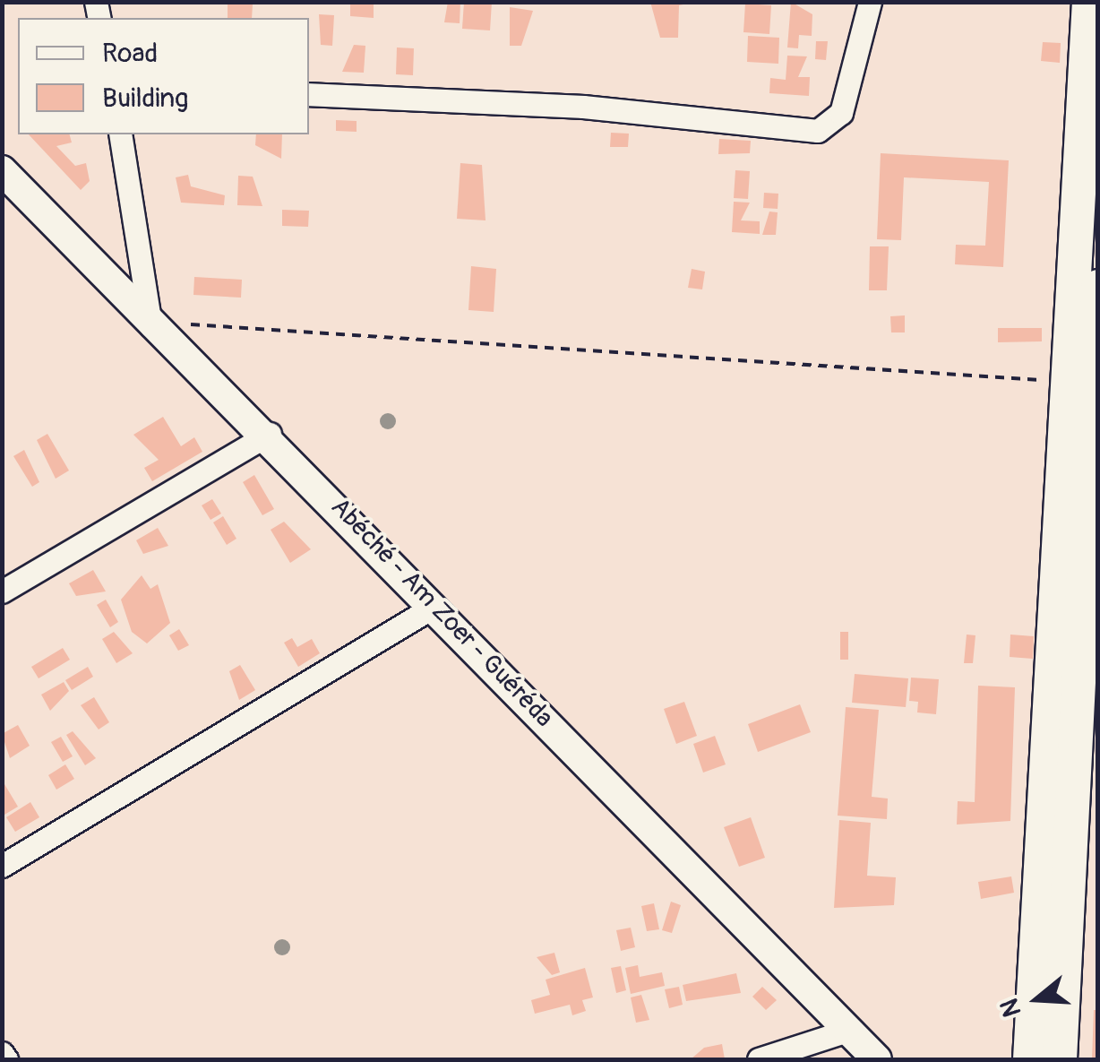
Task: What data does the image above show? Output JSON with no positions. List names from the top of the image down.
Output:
{
  "streets": {
    "main road": ["Abéché - Am Zoer - Guéréda"]
  },
  "legend": ["Road", "Building"],
  "north": "left"
}
